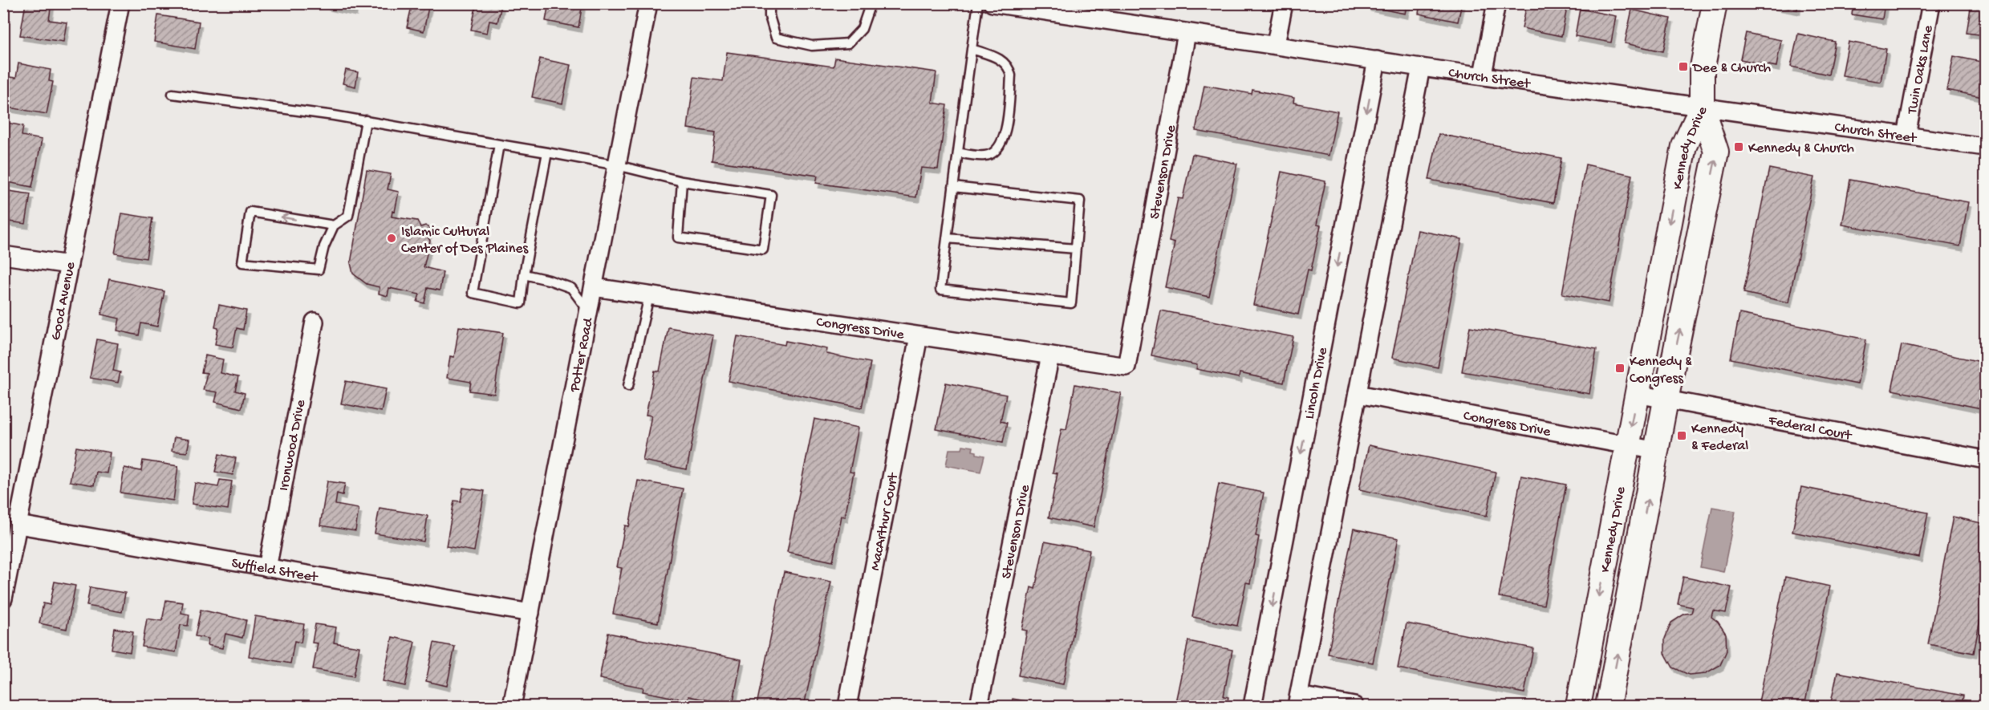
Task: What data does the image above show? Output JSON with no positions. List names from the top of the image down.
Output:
{
  "streets": {
    "street": [
      "Twin Oaks Lane",
      "Church Street",
      "Kennedy Drive",
      "Stevenson Drive",
      "Good Avenue",
      "Congress Drive",
      "Potter Road",
      "Lincoln Drive",
      "Federal Court",
      "Ironwood Drive",
      "MacArthur Court",
      "Suffield Street"
    ]
  },
  "crossings": [
    ["Twin Oaks Lane", "Church Street"],
    ["Church Street", "Kennedy Drive"],
    ["Church Street", "Stevenson Drive"],
    ["Church Street", "Lincoln Drive"],
    ["Kennedy Drive", "Congress Drive"],
    ["Kennedy Drive", "Federal Court"],
    ["Stevenson Drive", "Congress Drive"],
    ["Good Avenue", "Suffield Street"],
    ["Congress Drive", "Potter Road"],
    ["Congress Drive", "MacArthur Court"],
    ["Potter Road", "Suffield Street"],
    ["Ironwood Drive", "Suffield Street"]
  ],
  "places": {
    "transit": [
      "Dee & Church",
      "Kennedy & Church",
      "Kennedy & Congress",
      "Kennedy & Federal"
    ],
    "other": ["Islamic Cultural Center of Des Plaines"]
  }
}
